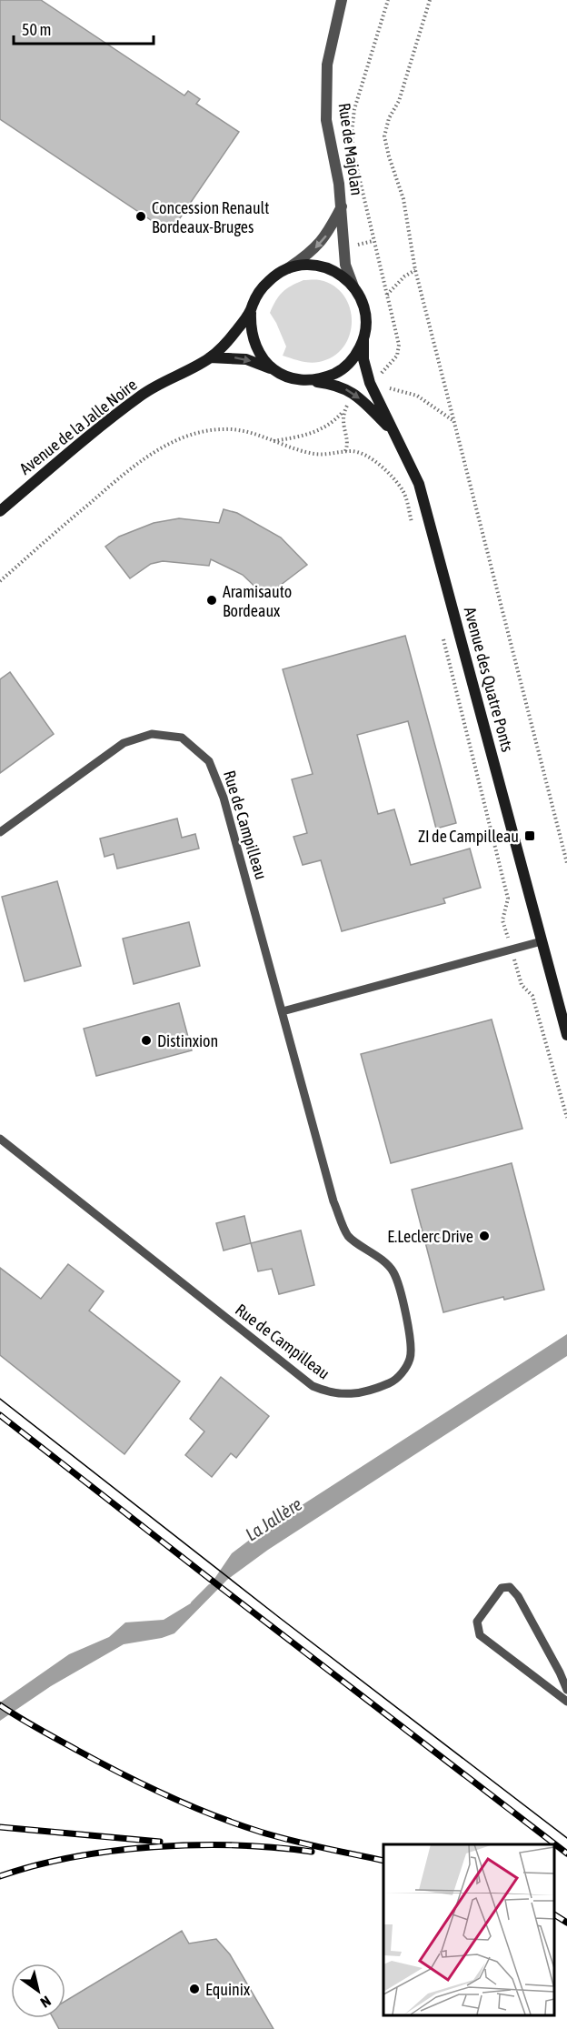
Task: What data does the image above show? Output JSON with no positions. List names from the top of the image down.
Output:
{
  "streets": {
    "main road": ["Avenue de la Jalle Noire", "Avenue des Quatre Ponts"],
    "street": ["Rue de Majolan"],
    "lane": ["Rue de Campilleau"]
  },
  "crossings": [
    ["Rue de Majolan", "Avenue de la Jalle Noire"],
    ["Rue de Majolan", "Avenue des Quatre Ponts"],
    ["Avenue de la Jalle Noire", "Avenue des Quatre Ponts"]
  ],
  "water": ["La Jallère"],
  "places": {
    "other": [
      "Concession Renault Bordeaux-Bruges",
      "Aramisauto Bordeaux",
      "Distinxion",
      "E.Leclerc Drive",
      "Equinix"
    ],
    "transit": ["ZI de Campilleau"]
  },
  "scale_bar": "50 m",
  "north": "bottom right"
}
